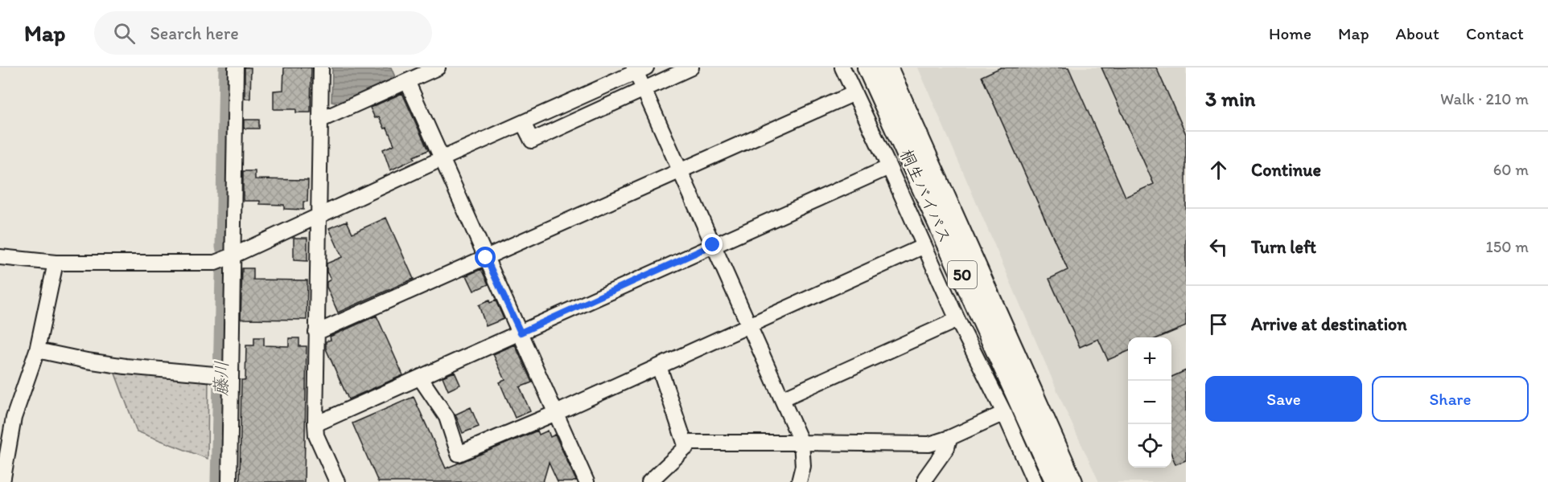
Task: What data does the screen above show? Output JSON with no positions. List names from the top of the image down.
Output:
{
  "streets": {
    "highway": ["桐生バイパス", "50"]
  },
  "water": ["藤川"],
  "page": {
    "header": "Map",
    "search": "Search here",
    "nav": [
      "Home",
      "Map",
      "About",
      "Contact"
    ],
    "heading": ["3 min", "Walk · 210 m"],
    "list": [
      ["Continue", "60 m"],
      ["Turn left", "150 m"],
      "Arrive at destination"
    ],
    "map_buttons": ["+", "−"],
    "buttons": ["Save", "Share"]
  }
}
